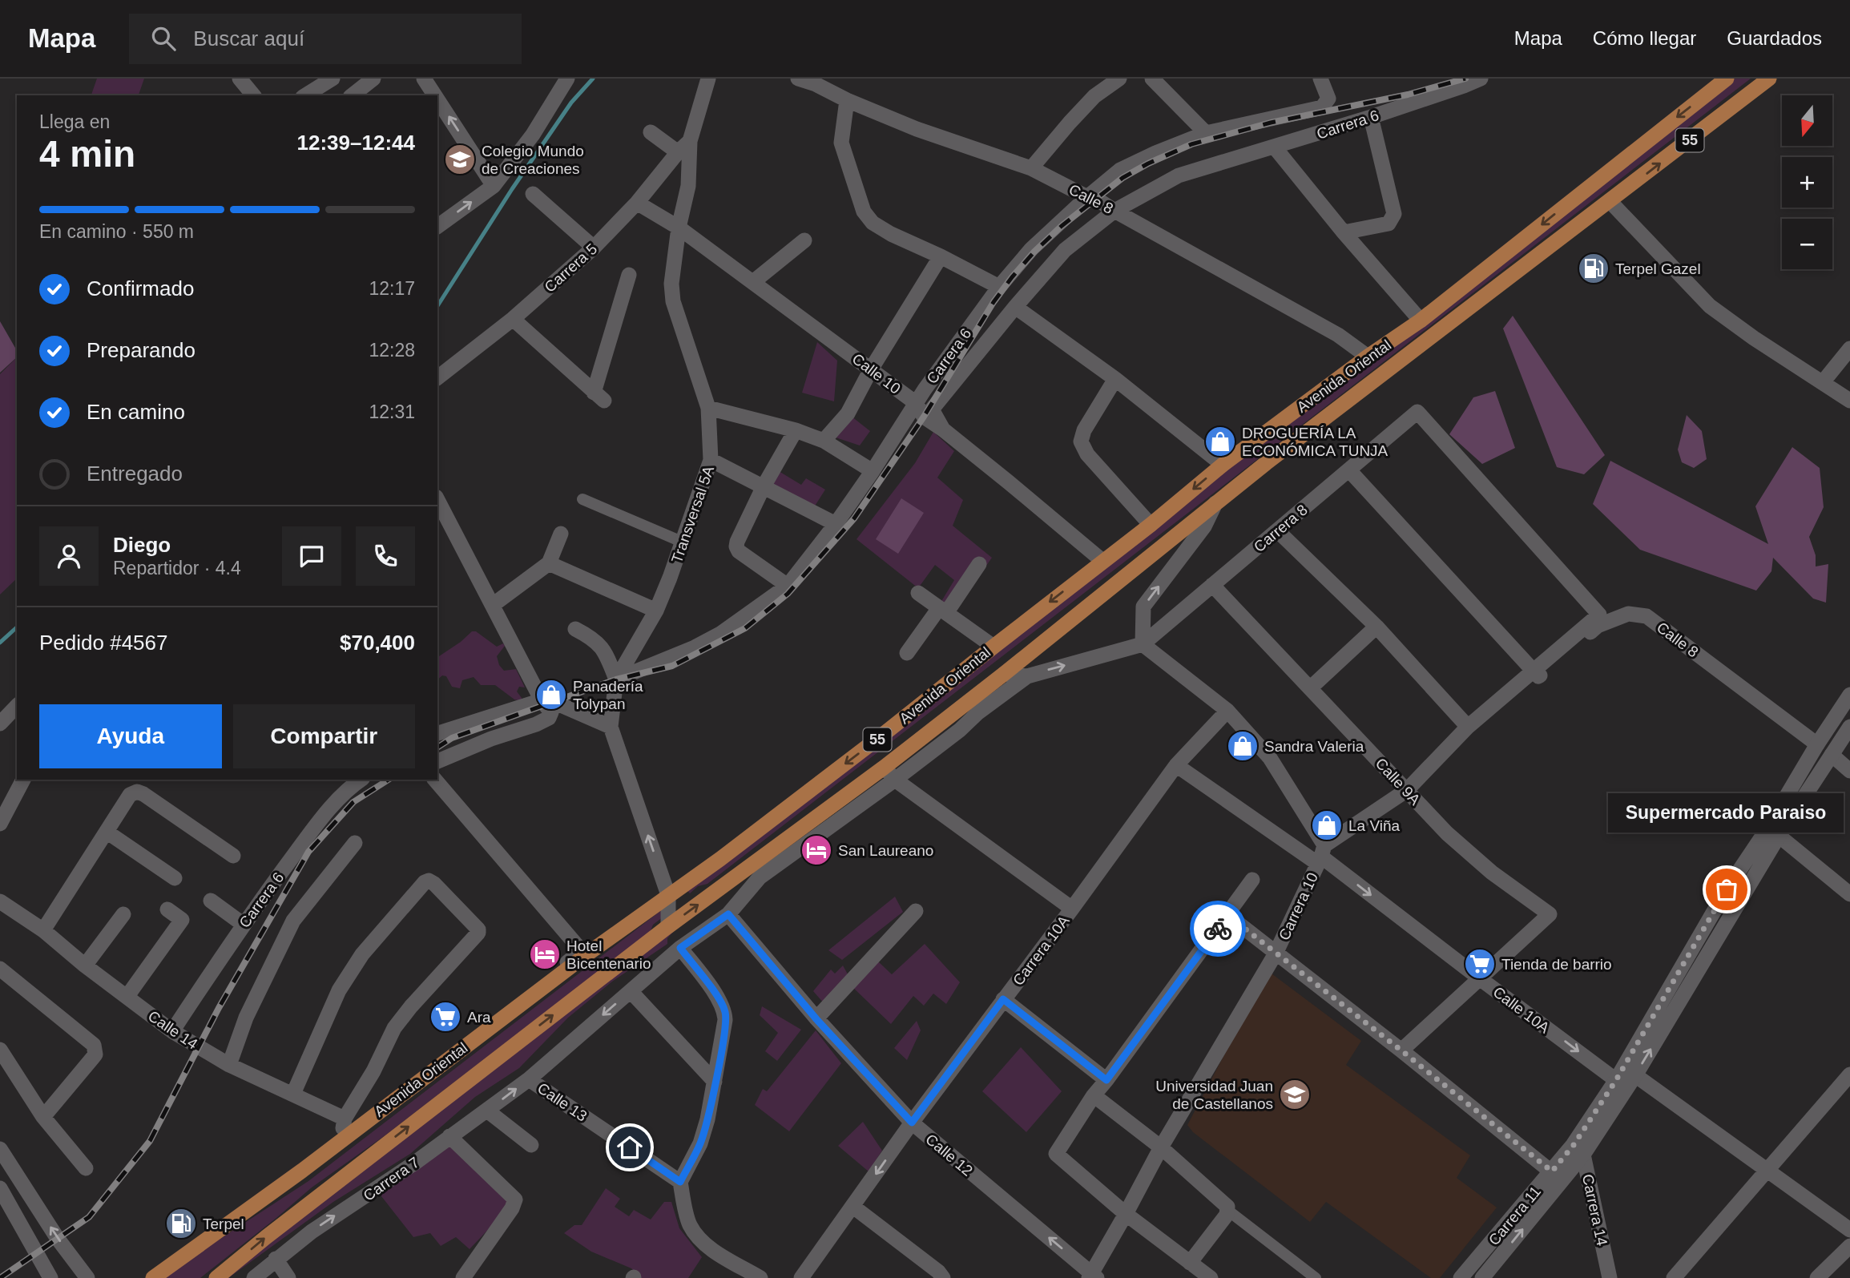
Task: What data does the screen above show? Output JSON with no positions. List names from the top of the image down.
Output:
{
  "streets": {
    "main road": ["55", "Avenida Oriental"],
    "street": [
      "Carrera 6",
      "Calle 8",
      "Carrera 5",
      "Calle 10",
      "Transversal 5A",
      "Carrera 8",
      "Calle 9A",
      "Carrera 10",
      "Carrera 10A",
      "Calle 10A",
      "Calle 14",
      "Calle 13",
      "Calle 12",
      "Carrera 7",
      "Carrera 14",
      "Carrera 11"
    ]
  },
  "crossings": [
    ["Carrera 6", "Calle 8"],
    ["Carrera 6", "Calle 10"],
    ["Carrera 6", "Transversal 5A"],
    ["Carrera 6", "Calle 14"],
    ["Calle 8", "Avenida Oriental"],
    ["Calle 8", "Carrera 8"],
    ["Calle 8", "Carrera 11"],
    ["Carrera 5", "Calle 10"],
    ["Carrera 5", "Transversal 5A"],
    ["Calle 10", "Avenida Oriental"],
    ["Calle 10", "Transversal 5A"],
    ["Avenida Oriental", "Carrera 8"],
    ["Carrera 8", "Calle 9A"],
    ["Calle 9A", "Calle 10A"],
    ["Carrera 10", "Calle 10A"],
    ["Carrera 10", "Calle 12"],
    ["Carrera 10A", "Calle 10A"],
    ["Carrera 10A", "Calle 12"],
    ["Calle 10A", "Carrera 11"],
    ["Calle 13", "Carrera 7"],
    ["Carrera 14", "Carrera 11"]
  ],
  "one_way": ["Carrera 7"],
  "places": {
    "school or university": ["Colegio Mundo de Creaciones", "Universidad Juan de Castellanos"],
    "fuel station": ["Terpel Gazel", "Terpel"],
    "shop": [
      "DROGUERÍA LA ECONÓMICA TUNJA",
      "Panadería Tolypan",
      "Sandra Valeria",
      "La Viña"
    ],
    "hotel": ["San Laureano", "Hotel Bicentenario"],
    "other": ["Supermercado Paraiso"],
    "supermarket": ["Tienda de barrio", "Ara"]
  },
  "north": "bottom",
  "page": {
    "header": "Mapa",
    "search": "Buscar aquí",
    "nav": ["Mapa", "Cómo llegar", "Guardados"],
    "map_buttons": ["+", "−"],
    "heading": ["4 min", "Llega en", "12:39–12:44"],
    "panel": [
      "Diego",
      "Repartidor · 4.4",
      "Pedido #4567",
      "$70,400"
    ],
    "bar": "En camino · 550 m",
    "list": [
      ["Confirmado", "12:17"],
      ["Preparando", "12:28"],
      ["En camino", "12:31"],
      "Entregado"
    ],
    "buttons": ["Ayuda", "Compartir"],
    "bubble": "Supermercado Paraiso"
  }
}
